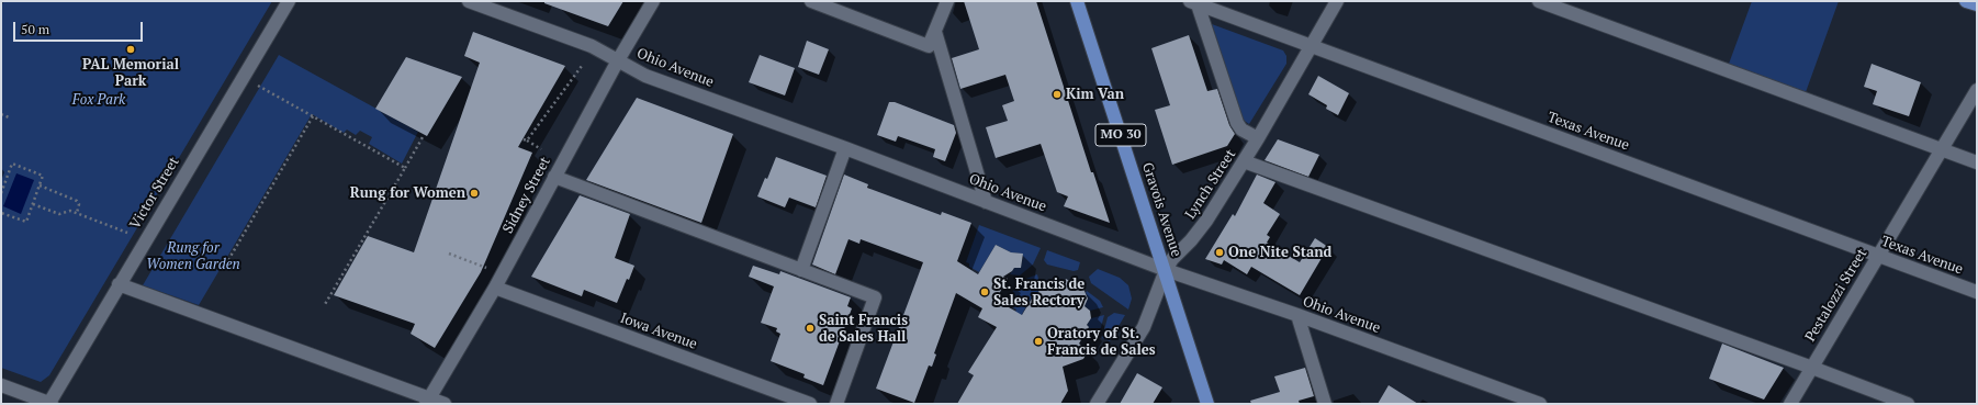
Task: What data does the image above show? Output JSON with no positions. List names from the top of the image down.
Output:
{
  "streets": {
    "main road": ["MO 30", "Gravois Avenue"],
    "street": [
      "Ohio Avenue",
      "Texas Avenue",
      "Lynch Street",
      "Victor Street",
      "Sidney Street",
      "Pestalozzi Street",
      "Iowa Avenue"
    ]
  },
  "crossings": [
    ["Ohio Avenue", "Lynch Street"],
    ["Ohio Avenue", "Sidney Street"],
    ["Ohio Avenue", "Gravois Avenue"],
    ["Texas Avenue", "Lynch Street"],
    ["Texas Avenue", "Pestalozzi Street"],
    ["Lynch Street", "Gravois Avenue"],
    ["Sidney Street", "Iowa Avenue"]
  ],
  "parks": ["Fox Park", "Rung for Women Garden"],
  "places": [
    "PAL Memorial Park",
    "Kim Van",
    "Rung for Women",
    "One Nite Stand",
    "St. Francis de Sales Rectory",
    "Saint Francis de Sales Hall",
    "Oratory of St. Francis de Sales"
  ],
  "scale_bar": "50 m"
}
